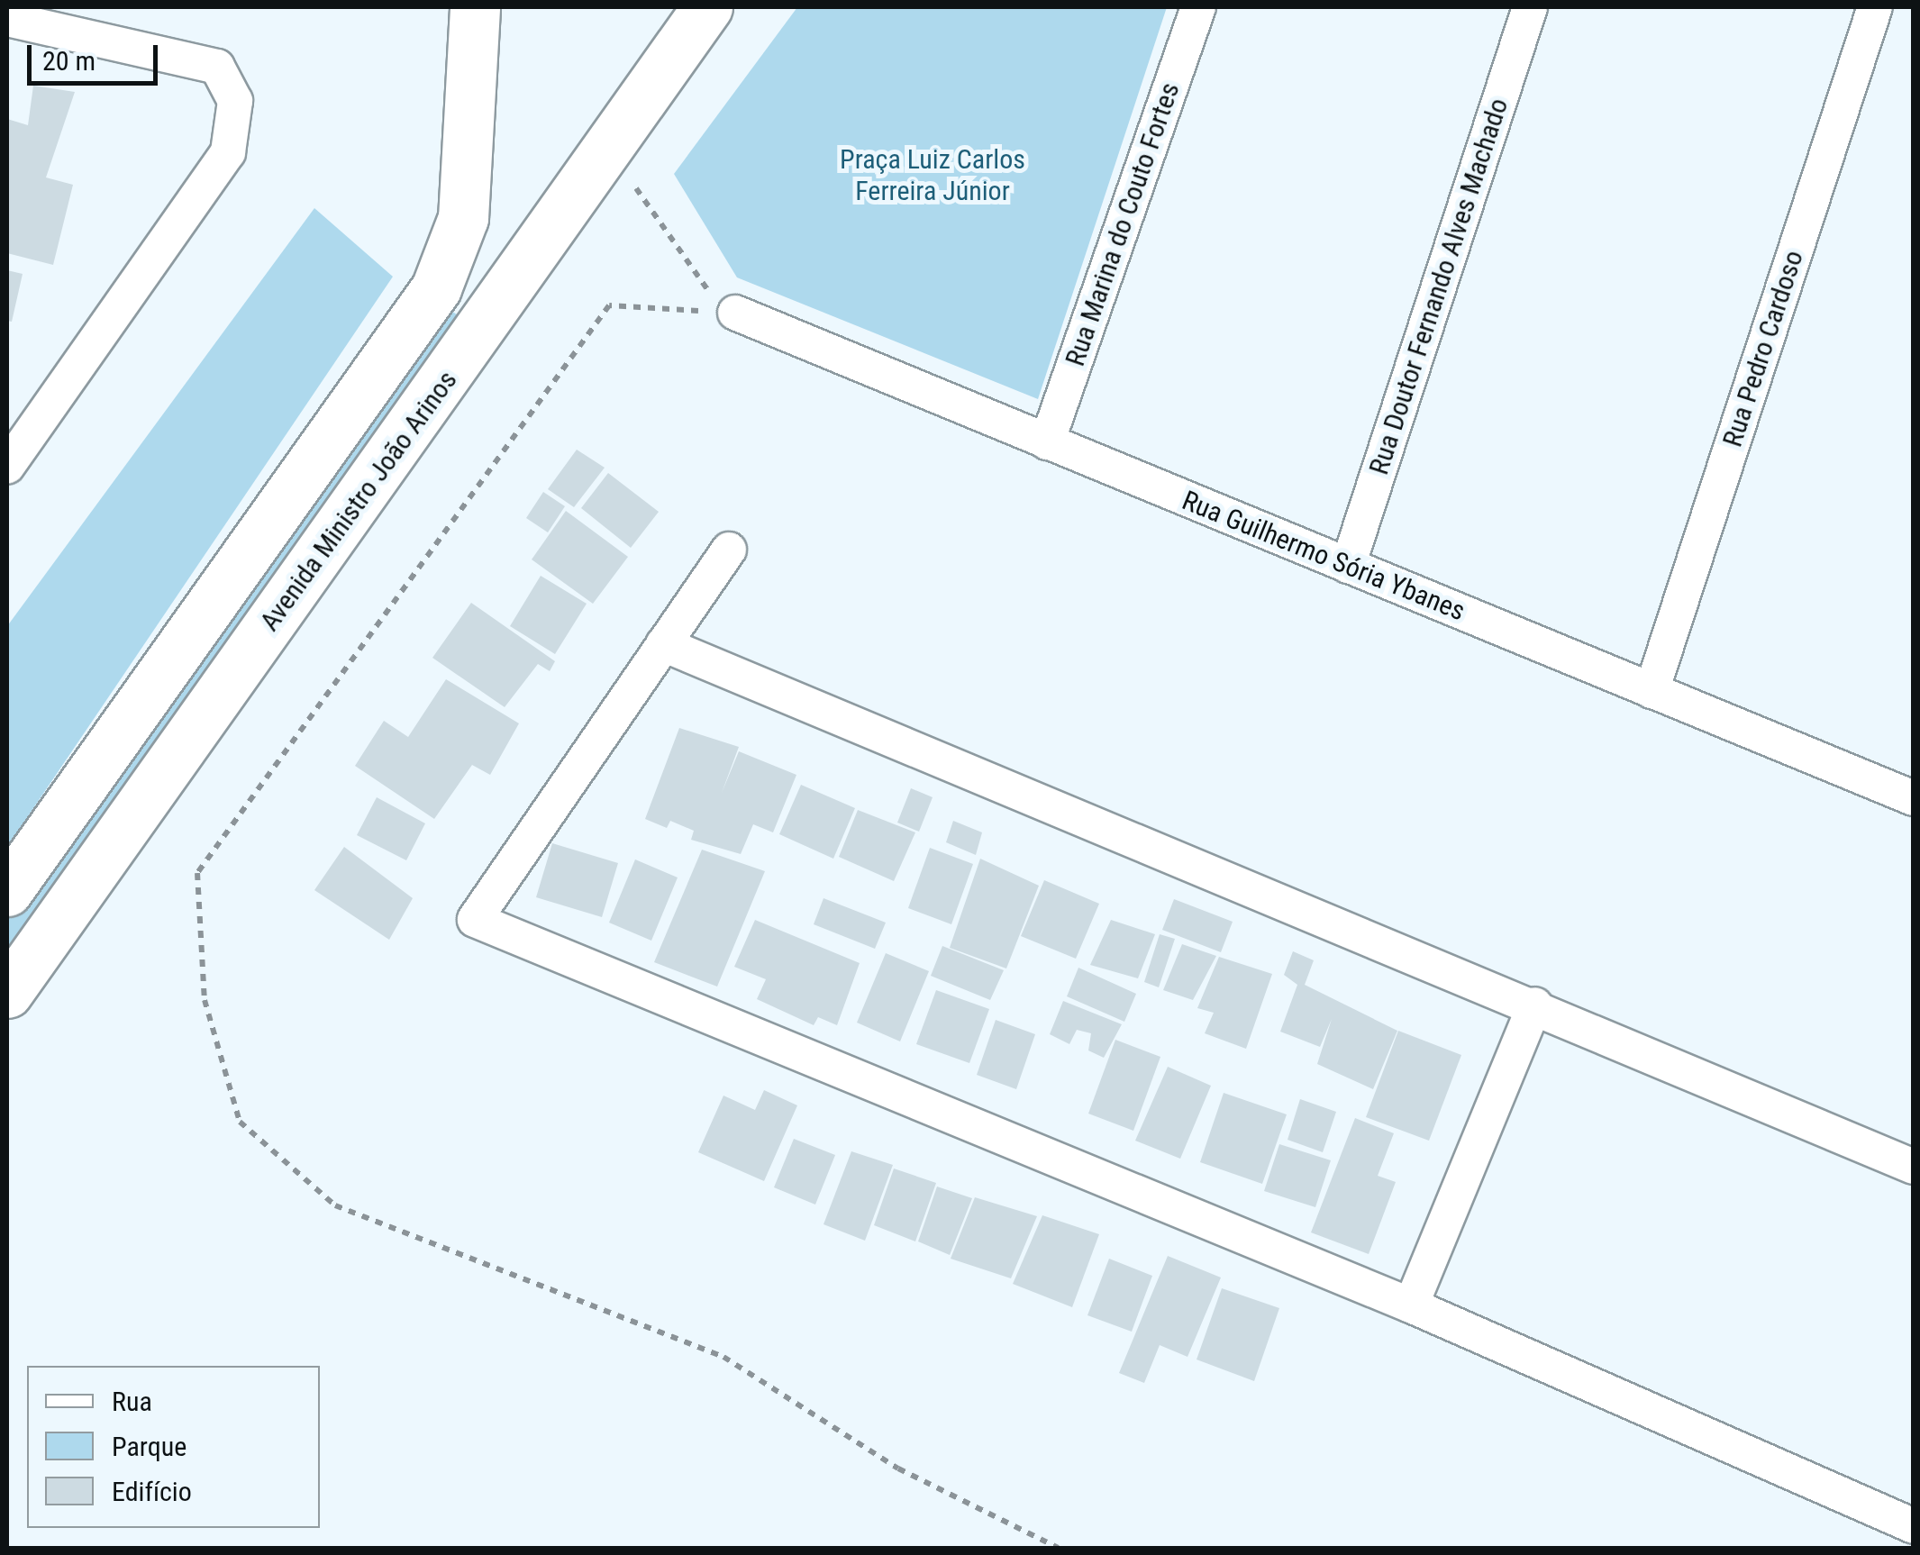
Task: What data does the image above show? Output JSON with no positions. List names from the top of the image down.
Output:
{
  "streets": {
    "highway": ["Avenida Ministro João Arinos"],
    "street": [
      "Rua Marina do Couto Fortes",
      "Rua Doutor Fernando Alves Machado",
      "Rua Pedro Cardoso",
      "Rua Guilhermo Sória Ybanes"
    ]
  },
  "crossings": [
    ["Rua Marina do Couto Fortes", "Rua Guilhermo Sória Ybanes"],
    ["Rua Doutor Fernando Alves Machado", "Rua Guilhermo Sória Ybanes"],
    ["Rua Pedro Cardoso", "Rua Guilhermo Sória Ybanes"]
  ],
  "parks": ["Praça Luiz Carlos Ferreira Júnior"],
  "legend": ["Rua", "Parque", "Edifício"],
  "scale_bar": "20 m"
}
